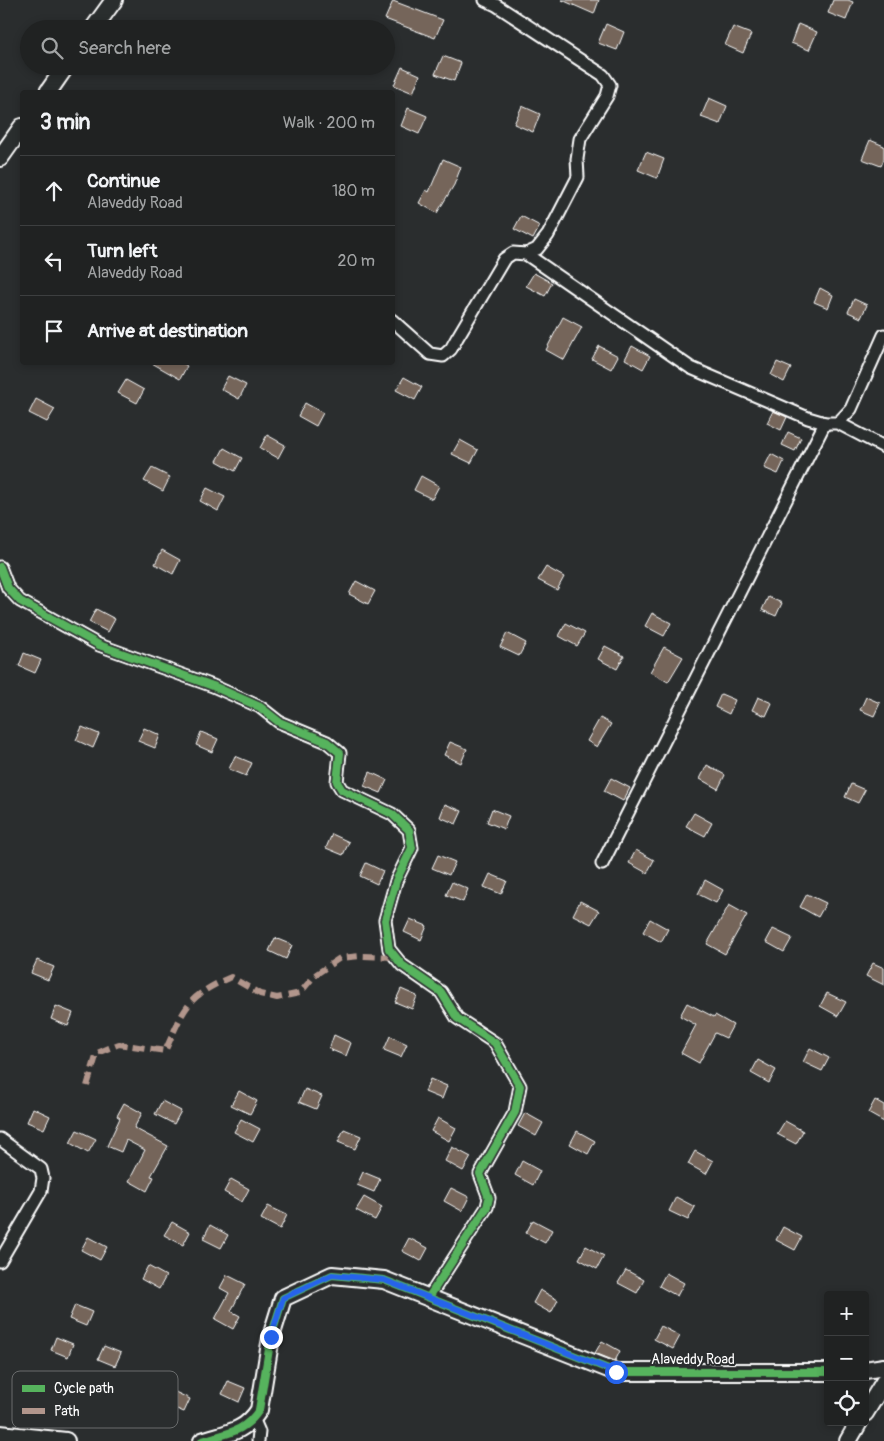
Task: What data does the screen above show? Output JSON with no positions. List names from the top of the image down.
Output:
{
  "streets": {
    "street": ["Alaveddy Road"]
  },
  "legend": ["Cycle path", "Path"],
  "page": {
    "search": "Search here",
    "heading": ["3 min", "Walk · 200 m"],
    "list": [
      ["Continue", "Alaveddy Road", "180 m"],
      ["Turn left", "Alaveddy Road", "20 m"],
      "Arrive at destination"
    ],
    "map_buttons": ["+", "−"]
  }
}
